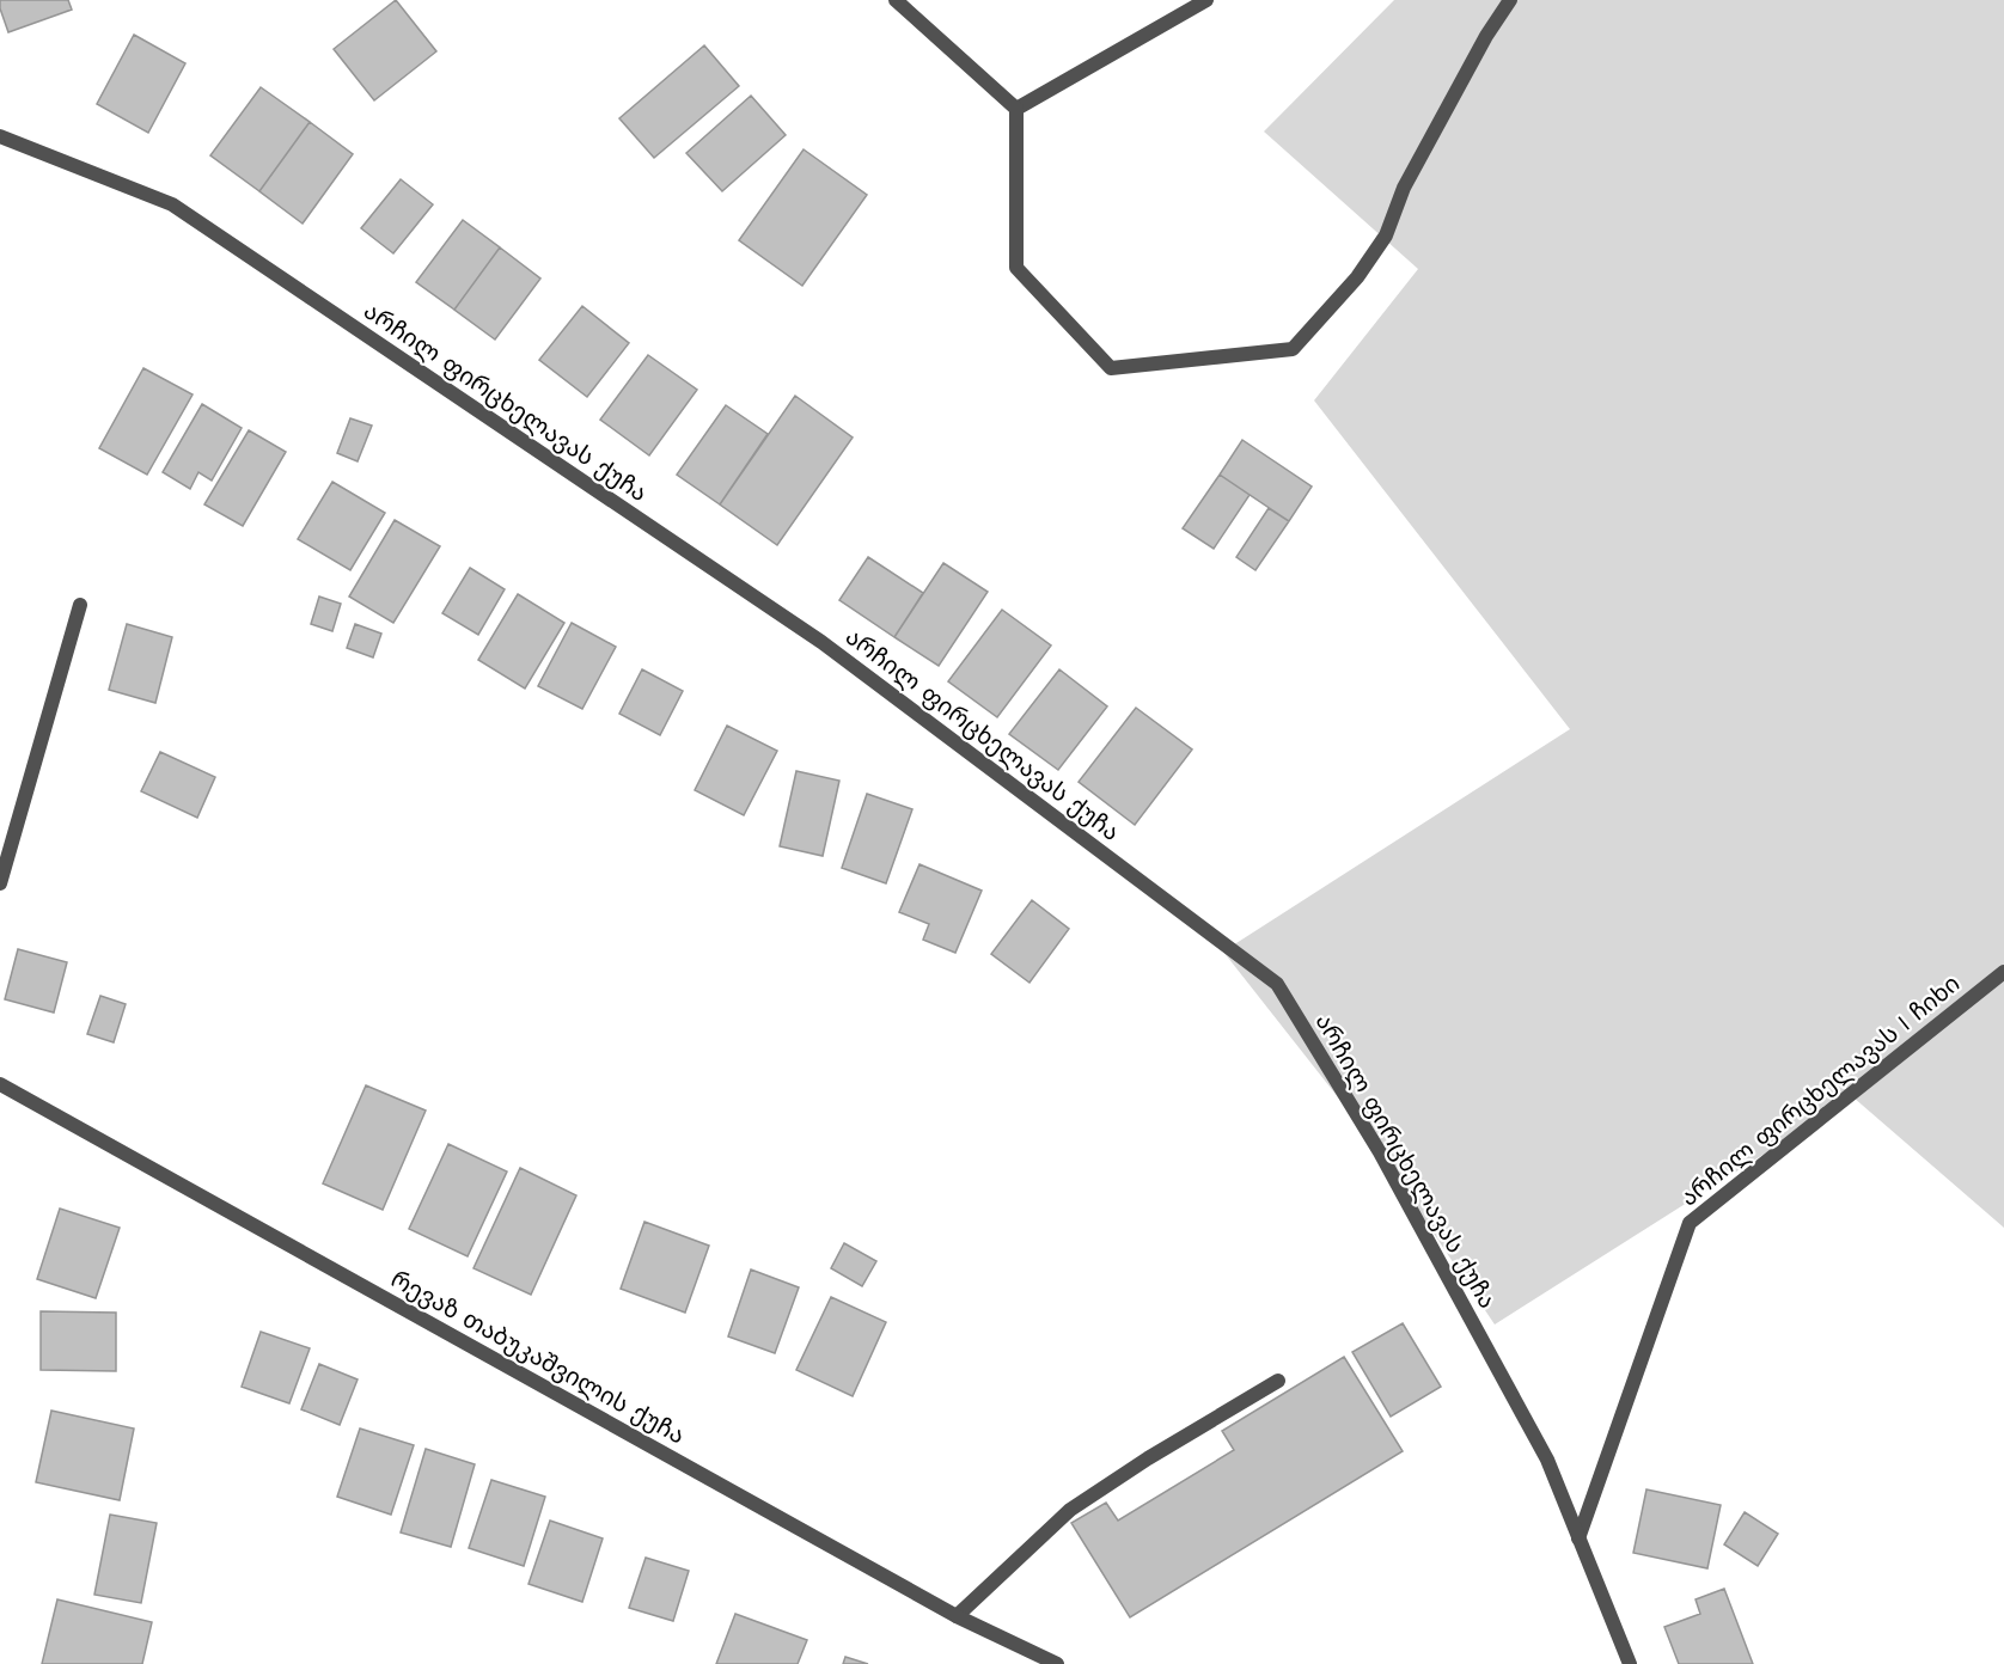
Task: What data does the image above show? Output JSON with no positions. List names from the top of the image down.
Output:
{
  "streets": {
    "street": ["არჩილ ფირცხელავას ქუჩა", "არჩილ ფირცხელავას I ჩიხი", "რევაზ თაბუკაშვილის ქუჩა"]
  },
  "crossings": [
    ["არჩილ ფირცხელავას ქუჩა", "არჩილ ფირცხელავას I ჩიხი"]
  ]
}
